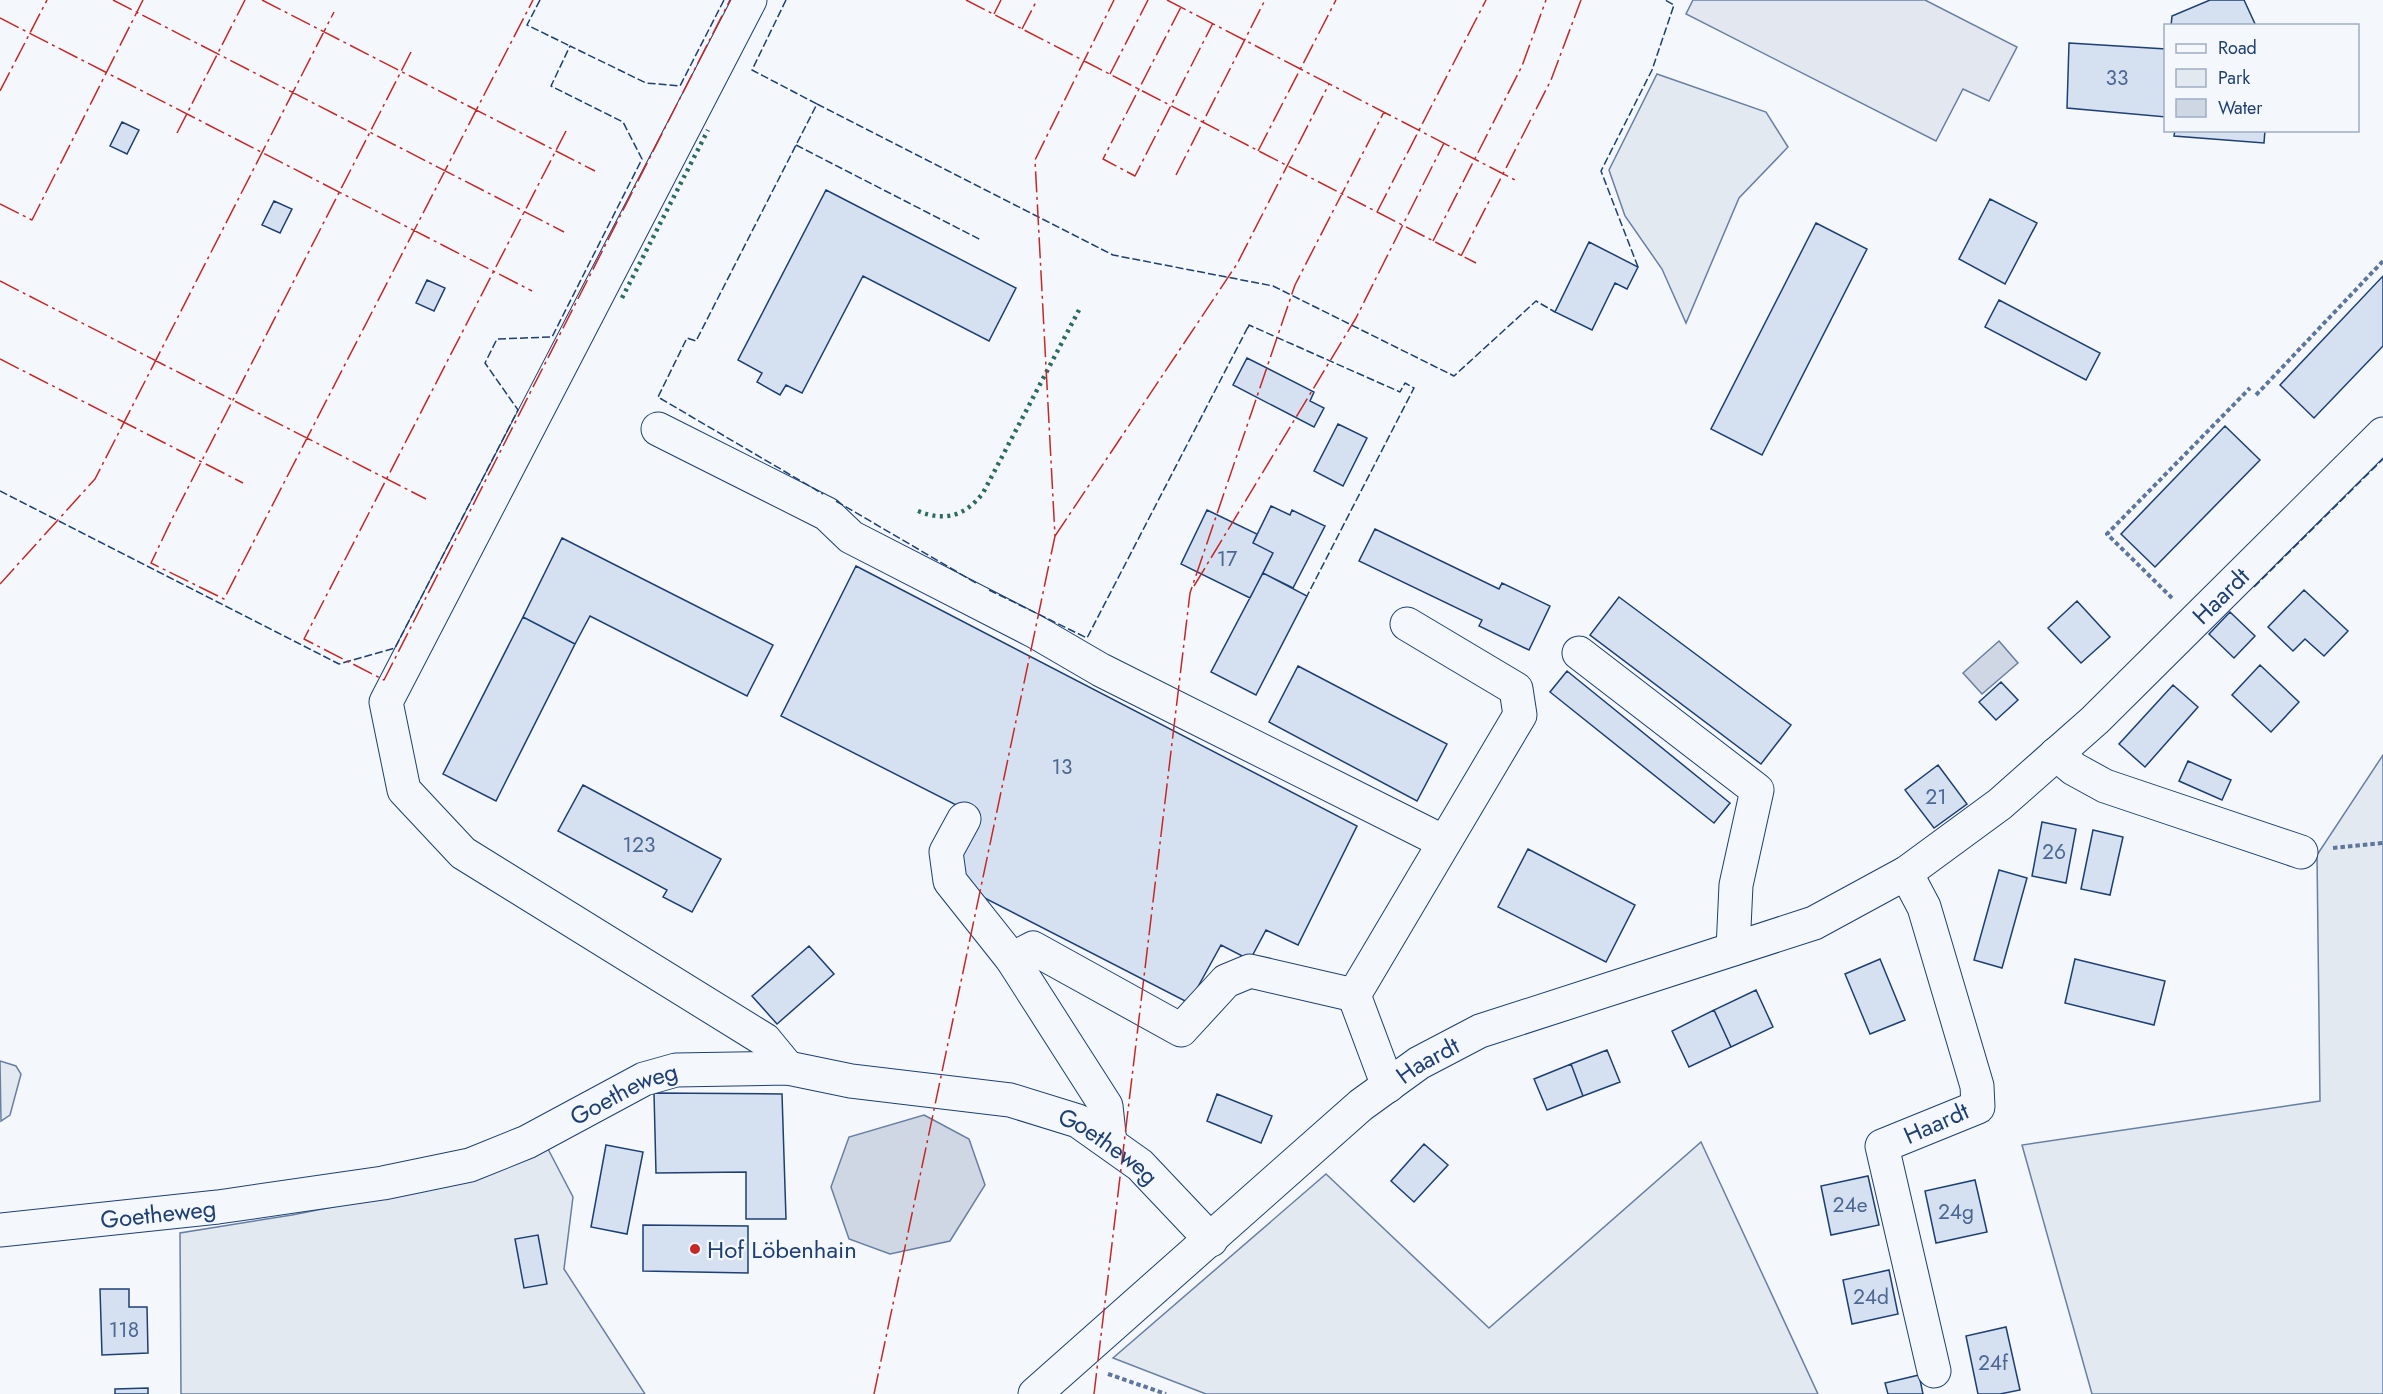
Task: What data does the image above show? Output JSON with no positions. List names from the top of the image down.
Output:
{
  "streets": {
    "street": ["Haardt", "Goetheweg"]
  },
  "crossings": [
    ["Haardt", "Goetheweg"]
  ],
  "places": ["Hof Löbenhain"],
  "house_numbers": [
    "33",
    "17",
    "13",
    "21",
    "123",
    "26",
    "24e",
    "24g",
    "24d",
    "118",
    "24f"
  ],
  "legend": ["Road", "Park", "Water"]
}
